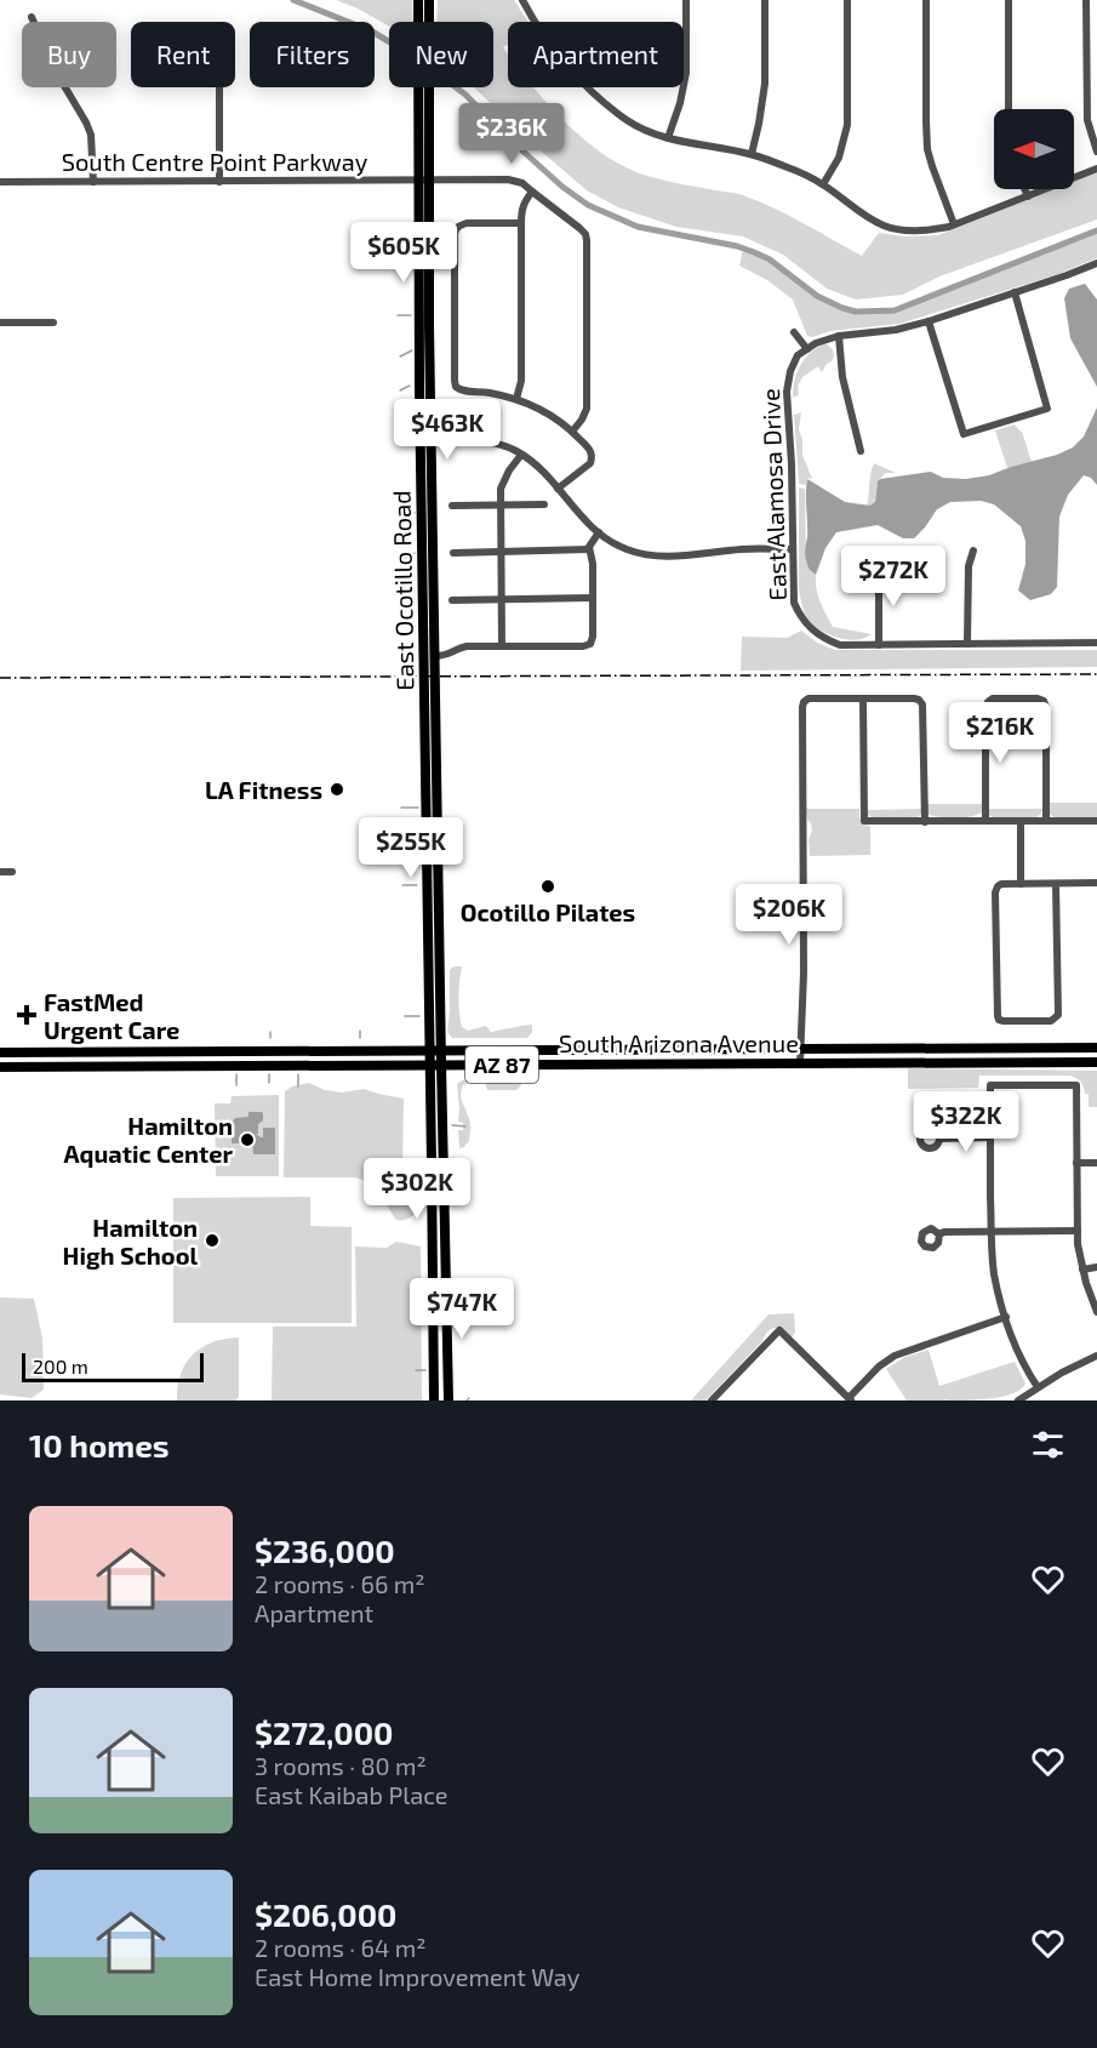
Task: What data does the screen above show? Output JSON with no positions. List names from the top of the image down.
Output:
{
  "streets": {
    "main road": ["East Ocotillo Road", "South Arizona Avenue", "AZ 87"],
    "street": ["South Centre Point Parkway", "East Alamosa Drive"]
  },
  "crossings": [
    ["South Centre Point Parkway", "East Ocotillo Road"],
    ["East Ocotillo Road", "South Arizona Avenue"]
  ],
  "places": {
    "other": [
      "LA Fitness",
      "Ocotillo Pilates",
      "Hamilton Aquatic Center",
      "Hamilton High School"
    ],
    "health": ["FastMed Urgent Care"]
  },
  "scale_bar": "200 m",
  "north": "left",
  "page": {
    "chip": [
      "Buy",
      "Rent",
      "Filters",
      "New",
      "Apartment"
    ],
    "price": [
      "$236K",
      "$605K",
      "$463K",
      "$272K",
      "$216K",
      "$255K",
      "$206K",
      "$322K",
      "$302K",
      "$747K"
    ],
    "scale": "200 m",
    "heading": "10 homes",
    "list": [
      {
        "name": "$236,000",
        "note": "2 rooms · 66 m² · Apartment"
      },
      {
        "name": "$272,000",
        "note": "3 rooms · 80 m² · East Kaibab Place"
      },
      {
        "name": "$206,000",
        "note": "2 rooms · 64 m² · East Home Improvement Way"
      }
    ]
  }
}
